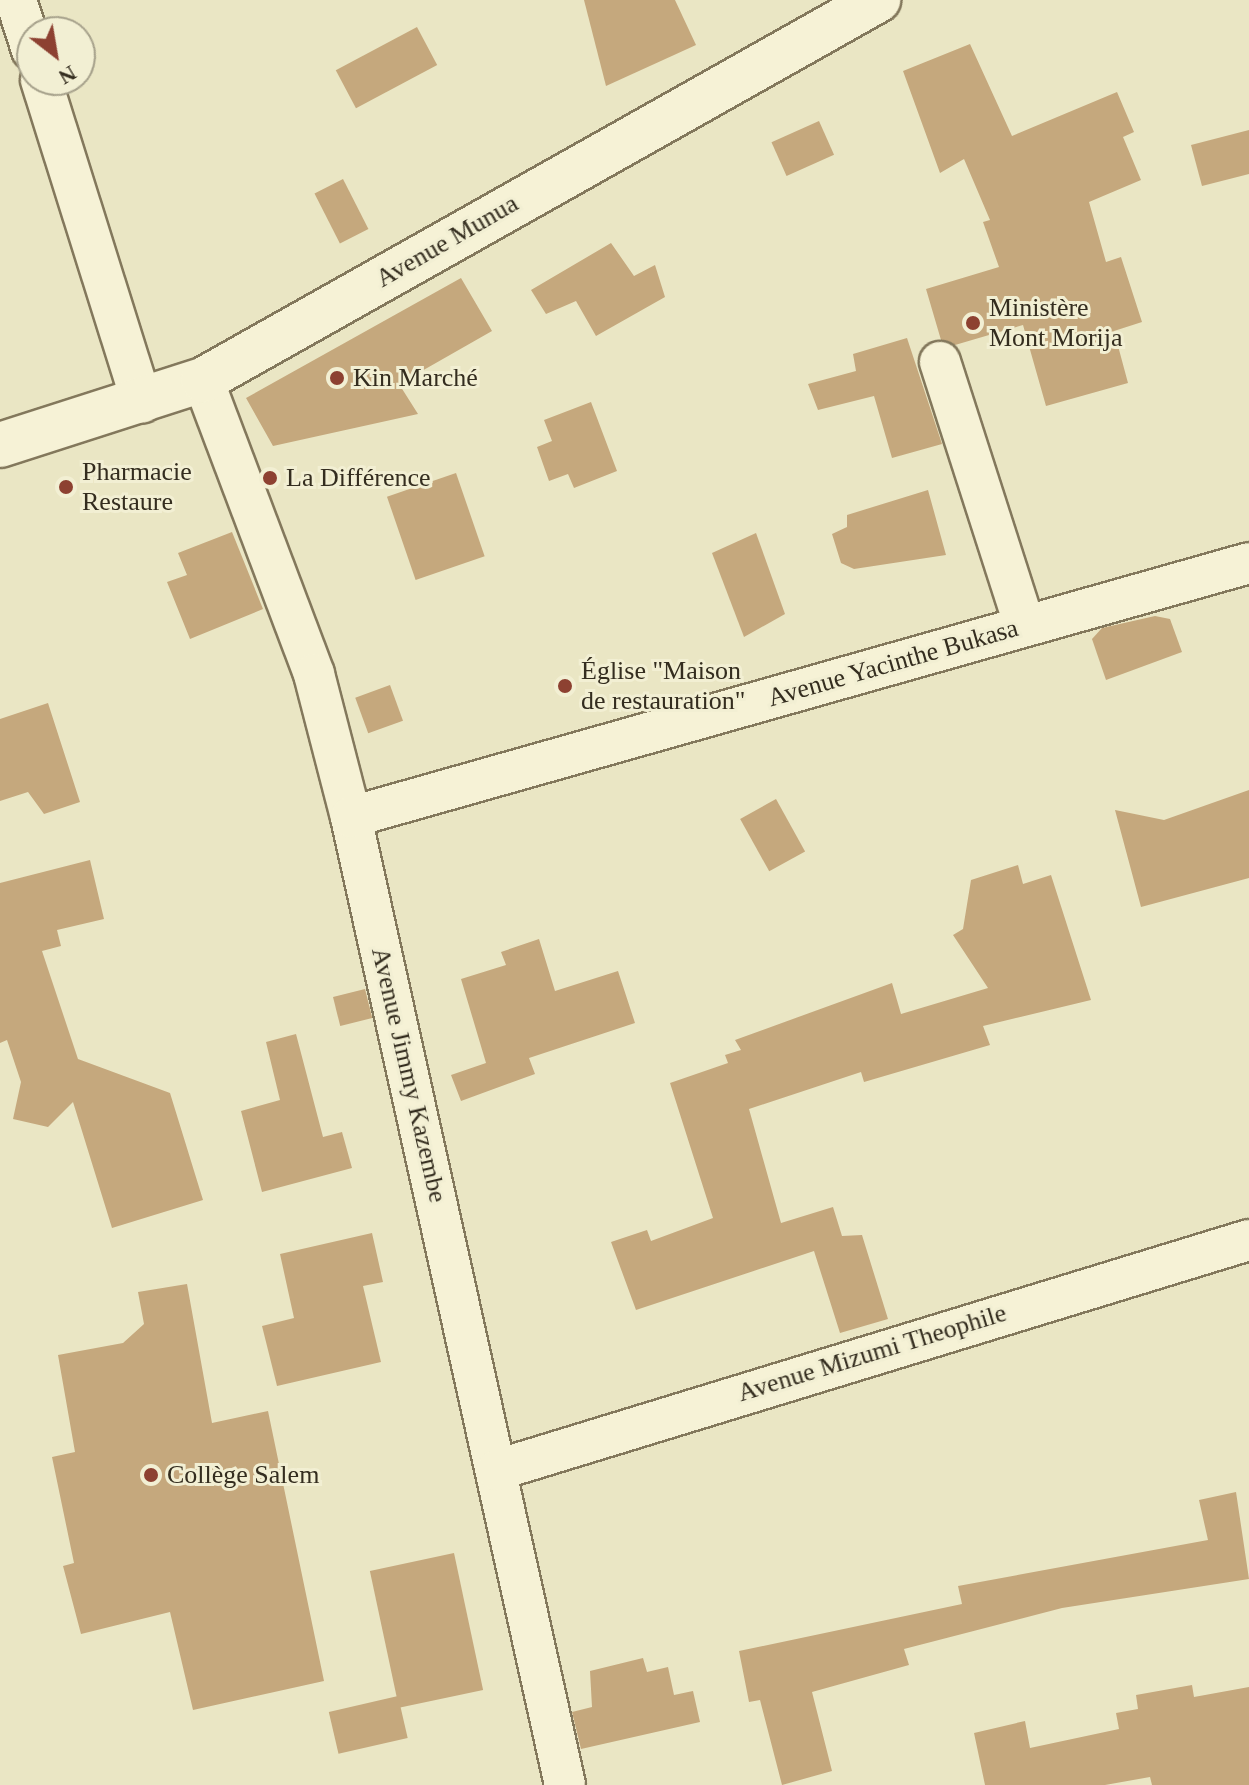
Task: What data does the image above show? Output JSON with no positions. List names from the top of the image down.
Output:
{
  "streets": {
    "main road": ["Avenue Munua"],
    "street": ["Avenue Yacinthe Bukasa", "Avenue Jimmy Kazembe", "Avenue Mizumi Theophile"]
  },
  "crossings": [
    ["Avenue Munua", "Avenue Jimmy Kazembe"],
    ["Avenue Yacinthe Bukasa", "Avenue Jimmy Kazembe"],
    ["Avenue Jimmy Kazembe", "Avenue Mizumi Theophile"]
  ],
  "places": [
    "Ministère Mont Morija",
    "Kin Marché",
    "La Différence",
    "Pharmacie Restaure",
    "Église \"Maison de restauration\"",
    "Collège Salem"
  ],
  "north": "bottom right"
}
